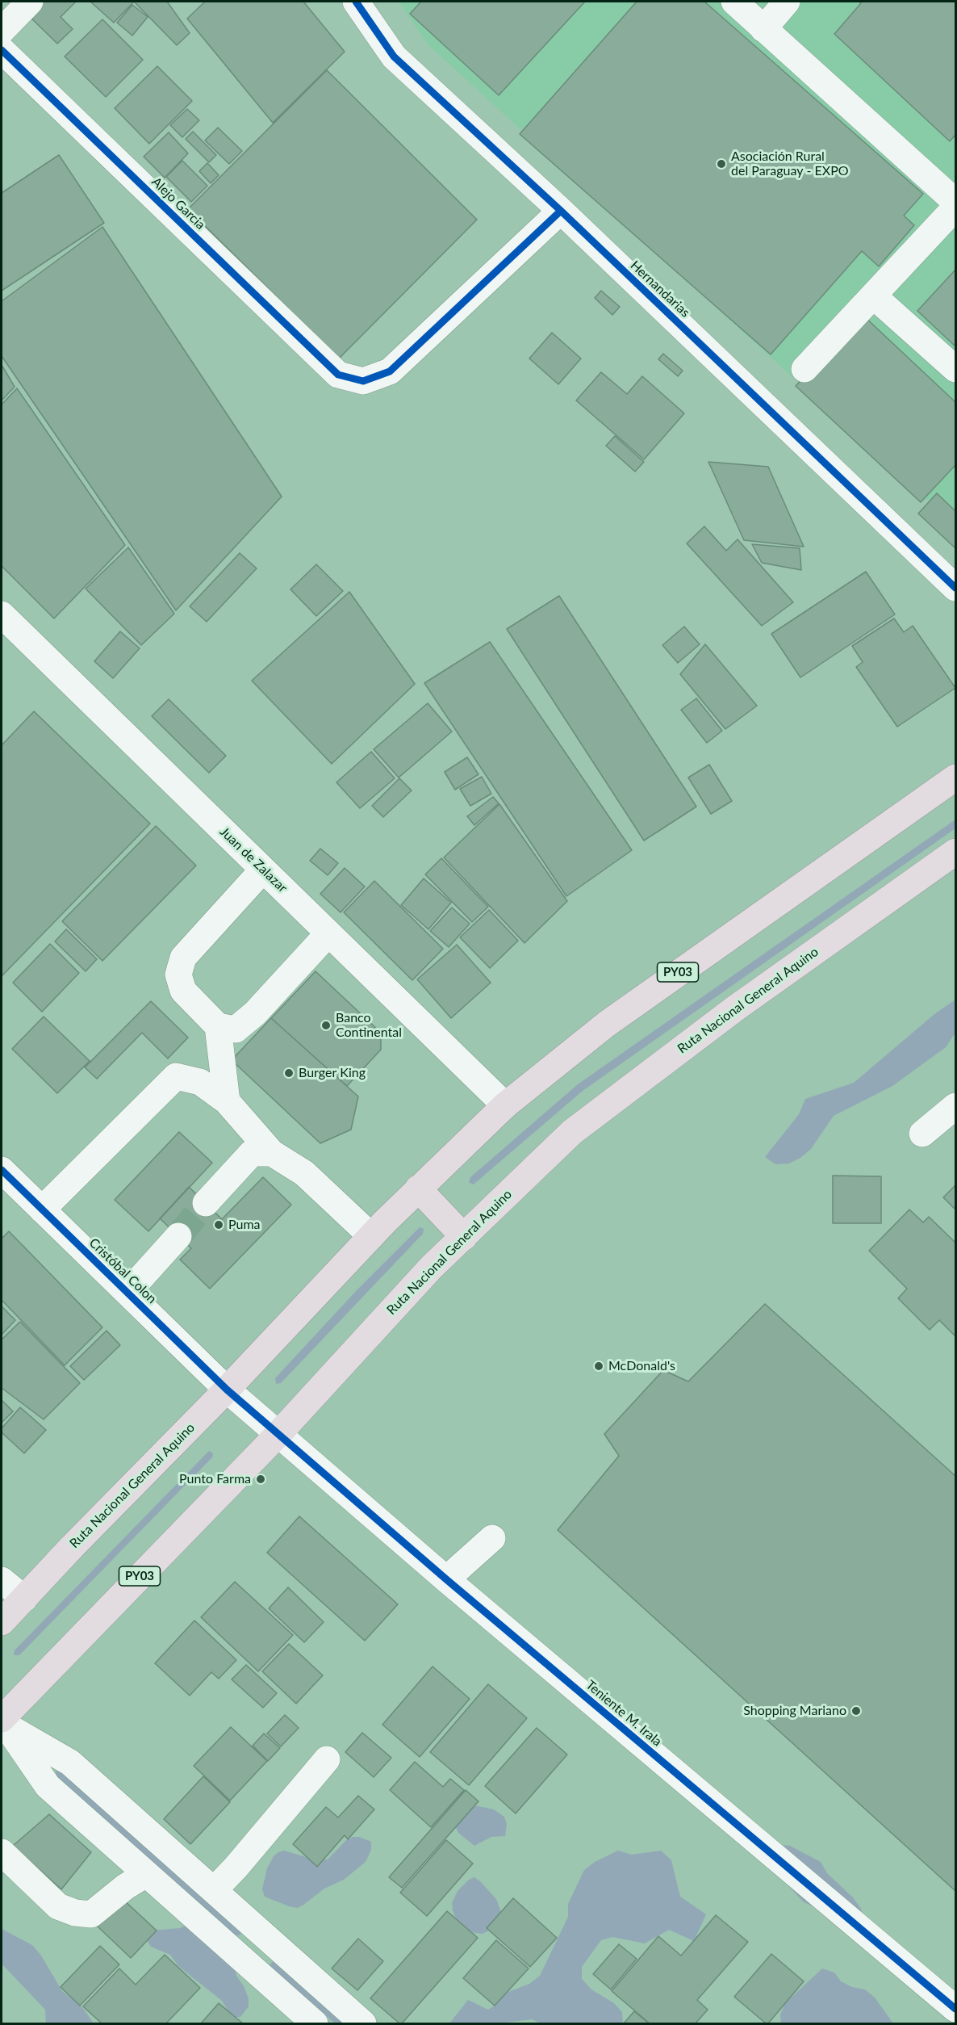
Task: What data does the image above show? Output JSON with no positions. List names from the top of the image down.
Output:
{
  "streets": {
    "highway": ["PY03", "Ruta Nacional General Aquino"],
    "street": [
      "Alejo Garcia",
      "Hernandarias",
      "Juan de Zalazar",
      "Cristóbal Colon",
      "Teniente M. Irala"
    ]
  },
  "crossings": [
    ["Alejo Garcia", "Hernandarias"],
    ["Juan de Zalazar", "Ruta Nacional General Aquino"],
    ["Ruta Nacional General Aquino", "Cristóbal Colon"],
    ["Ruta Nacional General Aquino", "Teniente M. Irala"],
    ["Cristóbal Colon", "Teniente M. Irala"]
  ],
  "places": [
    "Asociación Rural del Paraguay - EXPO",
    "Banco Continental",
    "Burger King",
    "Puma",
    "McDonald's",
    "Punto Farma",
    "Shopping Mariano"
  ]
}
